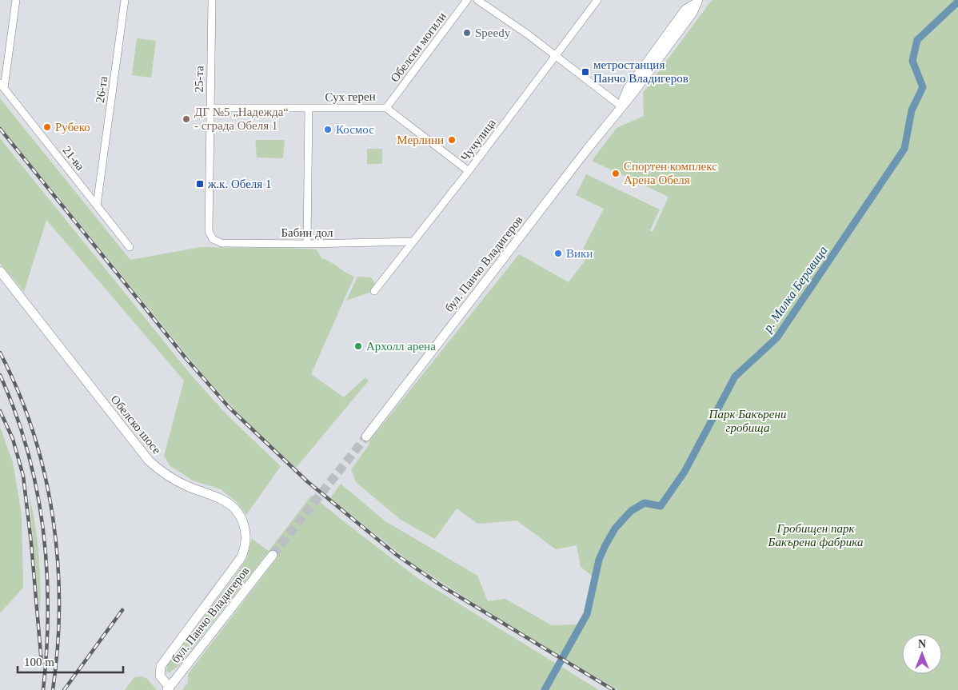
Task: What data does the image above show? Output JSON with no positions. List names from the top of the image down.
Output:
{
  "streets": {
    "street": [
      "Обелски могили",
      "25-та",
      "26-та",
      "Сух герен",
      "Чучулица",
      "21-ва",
      "Бабин дол",
      "бул. Панчо Владигеров",
      "Обелско шосе"
    ]
  },
  "crossings": [
    ["Обелски могили", "Сух герен"],
    ["25-та", "Сух герен"],
    ["25-та", "Бабин дол"],
    ["26-та", "21-ва"],
    ["Сух герен", "Чучулица"],
    ["Чучулица", "Бабин дол"],
    ["бул. Панчо Владигеров", "Обелско шосе"]
  ],
  "water": ["р. Малка Беравица"],
  "parks": ["Парк Бакърени гробища", "Гробищен парк Бакърена фабрика"],
  "places": {
    "other": [
      "Speedy",
      "ДГ №5 „Надежда“ - сграда Обеля 1",
      "Рубеко",
      "Космос",
      "Мерлини",
      "Спортен комплекс Арена Обеля",
      "Вики",
      "Архолл арена"
    ],
    "transit": ["метростанция Панчо Владигеров", "ж.к. Обеля 1"]
  },
  "scale_bar": "100 m",
  "north": "top"
}
